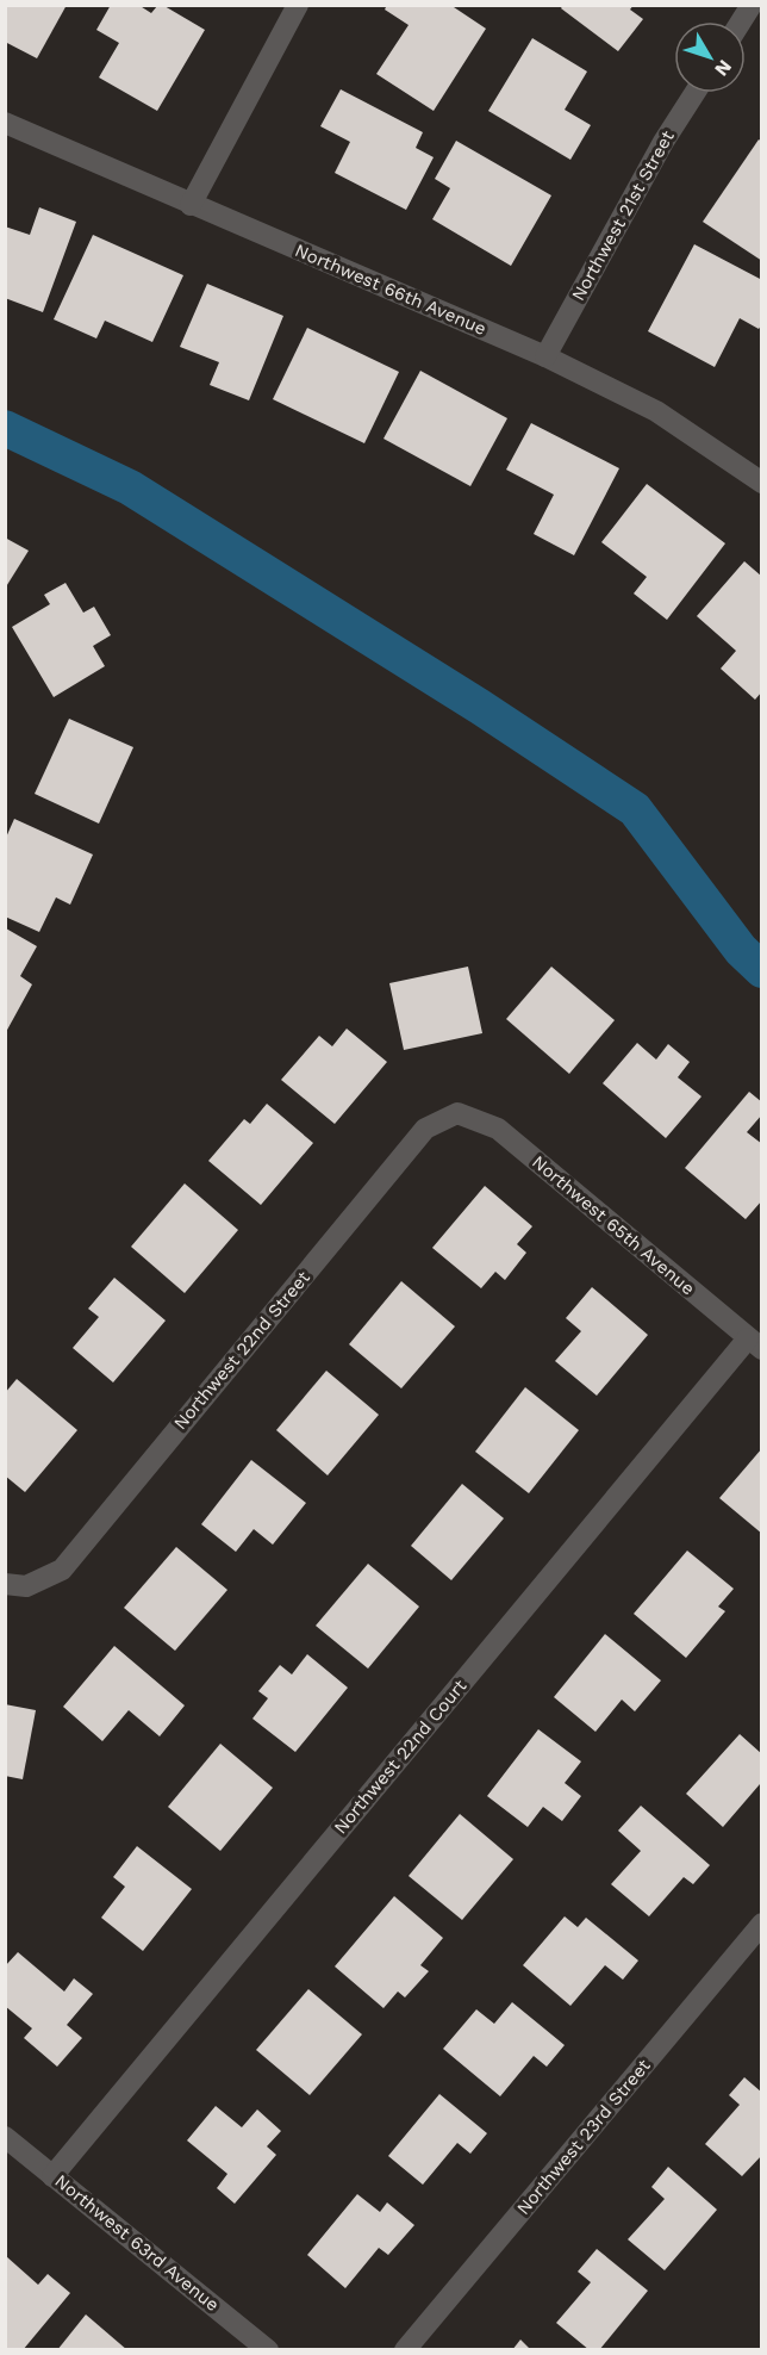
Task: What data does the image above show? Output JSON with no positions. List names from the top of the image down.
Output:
{
  "streets": {
    "street": [
      "Northwest 21st Street",
      "Northwest 66th Avenue",
      "Northwest 65th Avenue",
      "Northwest 22nd Street",
      "Northwest 22nd Court",
      "Northwest 23rd Street",
      "Northwest 63rd Avenue"
    ]
  },
  "crossings": [
    ["Northwest 21st Street", "Northwest 66th Avenue"],
    ["Northwest 65th Avenue", "Northwest 22nd Street"],
    ["Northwest 65th Avenue", "Northwest 22nd Court"],
    ["Northwest 22nd Court", "Northwest 63rd Avenue"]
  ],
  "north": "bottom right"
}
